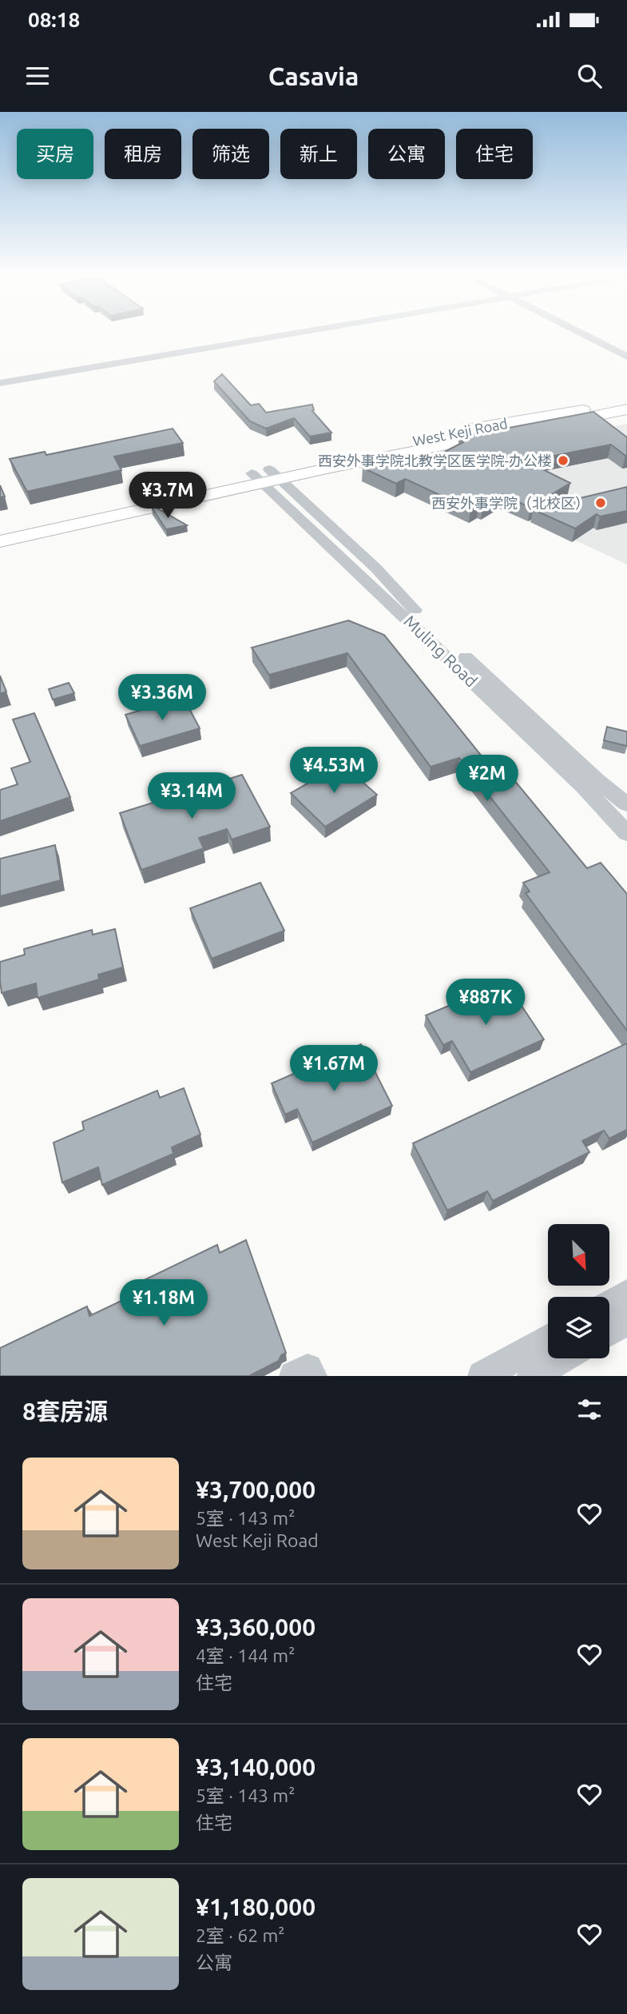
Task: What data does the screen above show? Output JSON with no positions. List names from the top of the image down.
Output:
{
  "streets": {
    "main road": ["West Keji Road"],
    "street": ["Muling Road"]
  },
  "crossings": [
    ["West Keji Road", "Muling Road"]
  ],
  "places": ["西安外事学院北教学区医学院-办公楼", "西安外事学院（北校区）"],
  "north": "bottom right",
  "page": {
    "status": "08:18",
    "header": "Casavia",
    "chip": [
      "买房",
      "租房",
      "筛选",
      "新上",
      "公寓",
      "住宅"
    ],
    "price": [
      "¥3.7M",
      "¥3.36M",
      "¥4.53M",
      "¥2M",
      "¥3.14M",
      "¥887K",
      "¥1.67M",
      "¥1.18M"
    ],
    "heading": "8套房源",
    "list": [
      {
        "name": "¥3,700,000",
        "note": "5室 · 143 m² · West Keji Road"
      },
      {
        "name": "¥3,360,000",
        "note": "4室 · 144 m² · 住宅"
      },
      {
        "name": "¥3,140,000",
        "note": "5室 · 143 m² · 住宅"
      },
      {
        "name": "¥1,180,000",
        "note": "2室 · 62 m² · 公寓"
      }
    ]
  }
}
